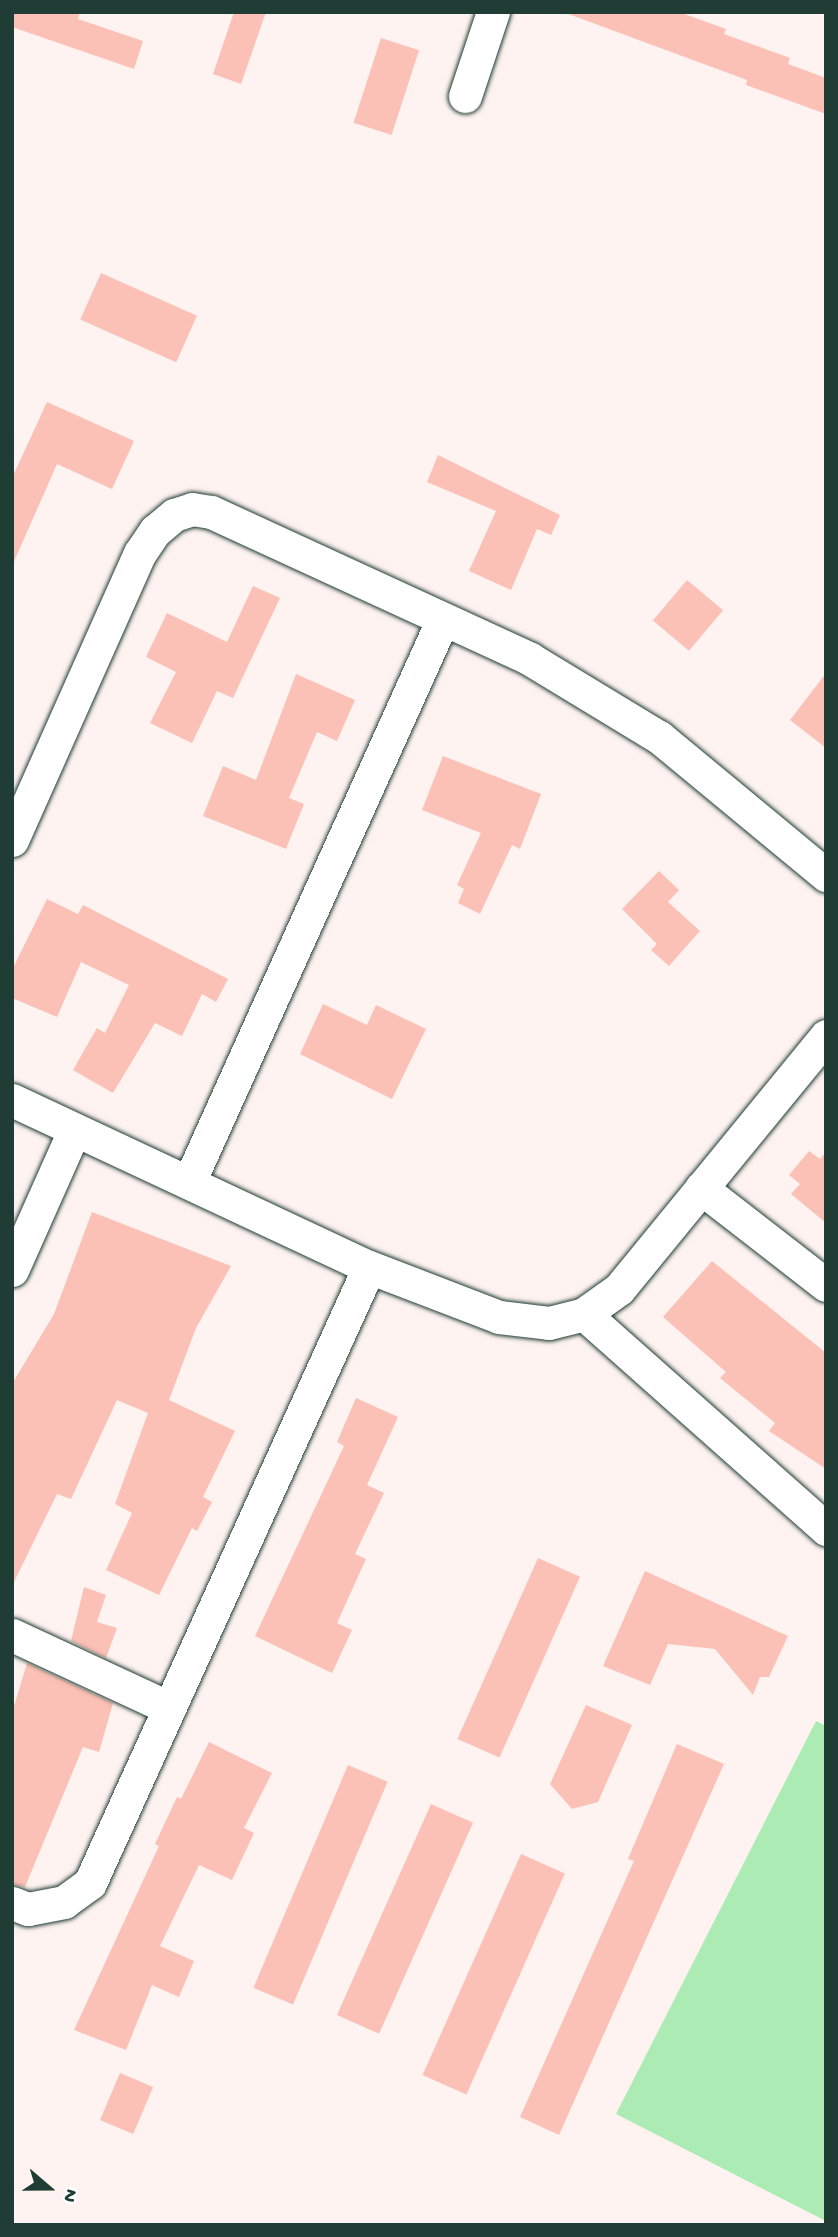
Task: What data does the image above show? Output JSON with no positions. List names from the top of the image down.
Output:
{
  "north": "right"
}
